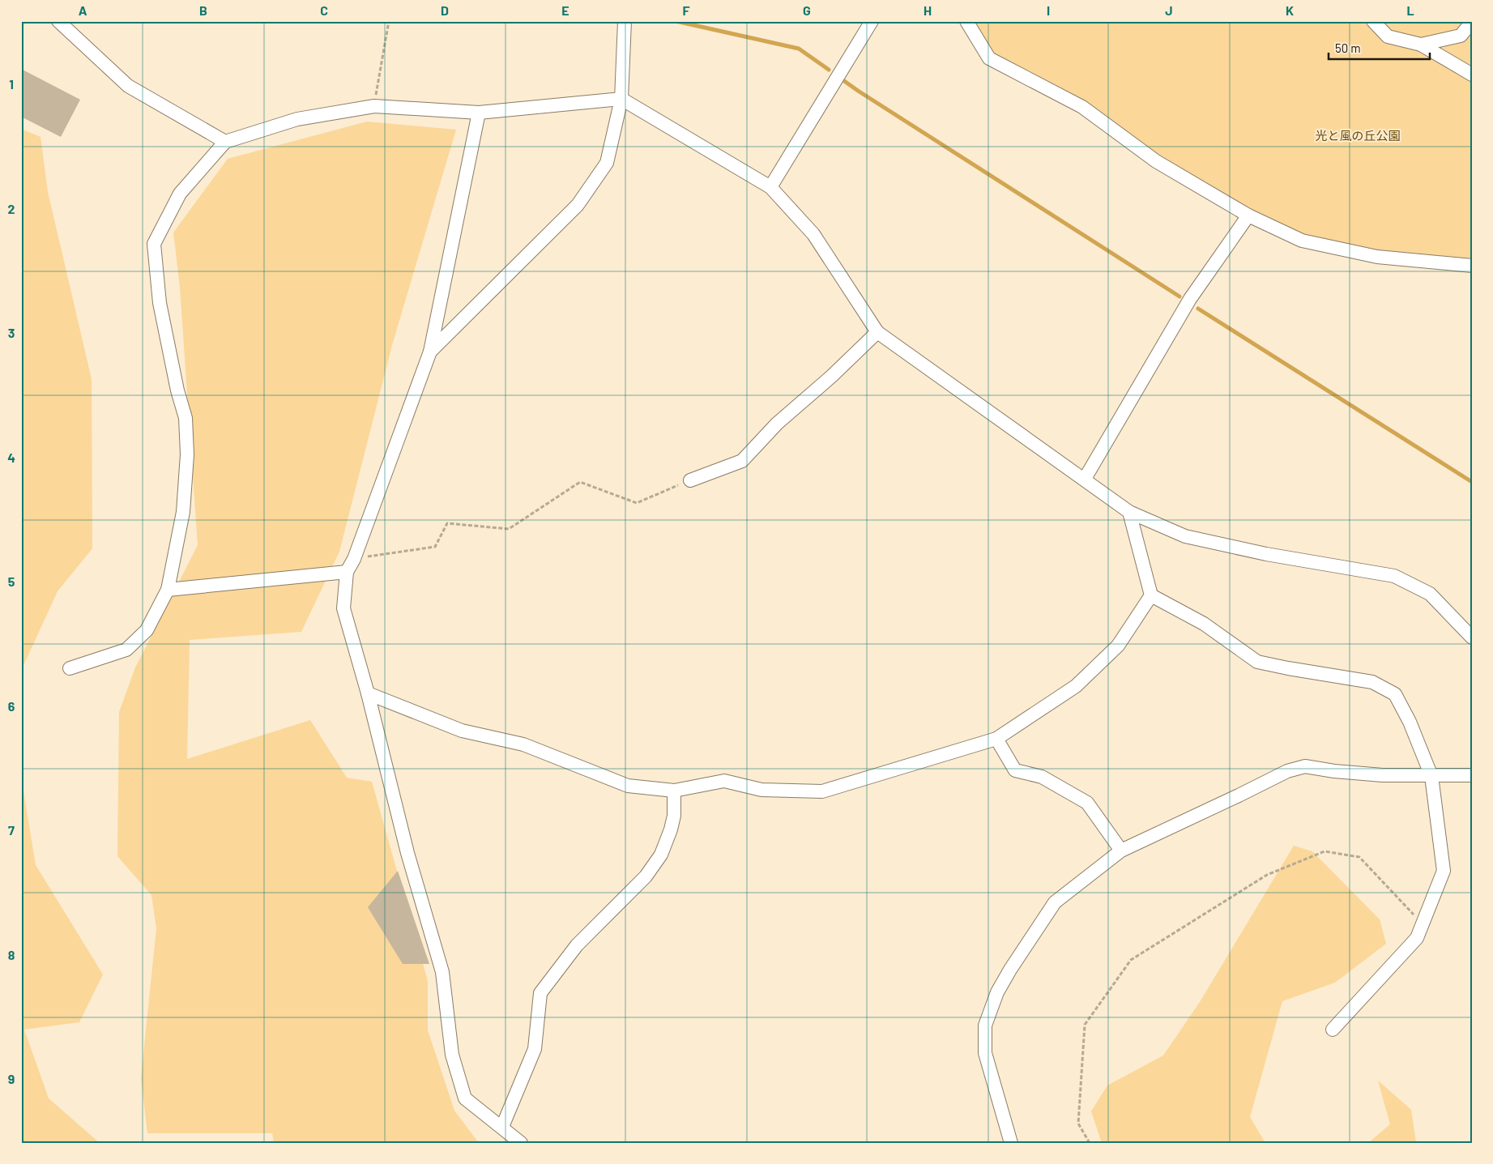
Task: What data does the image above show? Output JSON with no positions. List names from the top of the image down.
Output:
{
  "parks": ["光と風の丘公園"],
  "scale_bar": "50 m",
  "grid": {
    "columns": [
      "A",
      "B",
      "C",
      "D",
      "E",
      "F",
      "G",
      "H",
      "I",
      "J",
      "K",
      "L"
    ],
    "rows": [
      "1",
      "2",
      "3",
      "4",
      "5",
      "6",
      "7",
      "8",
      "9"
    ]
  }
}
